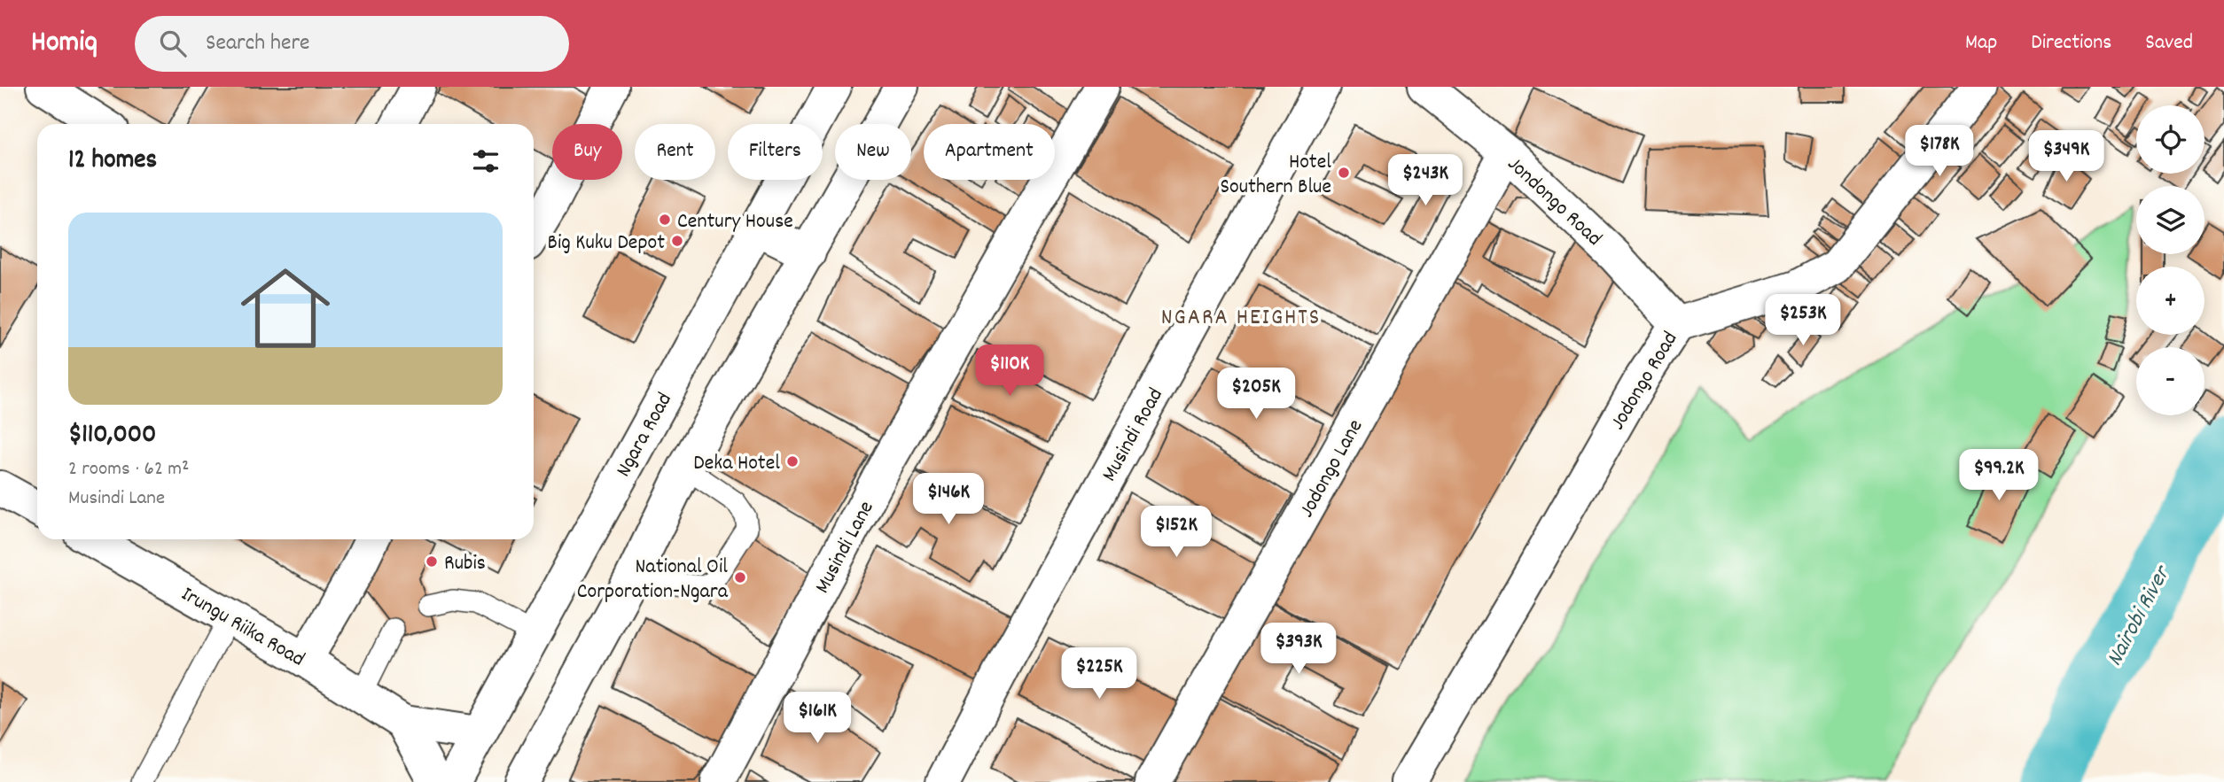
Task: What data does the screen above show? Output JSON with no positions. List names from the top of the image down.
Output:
{
  "streets": {
    "street": [
      "Jondongo Road",
      "Jodongo Road",
      "Ngara Road",
      "Musindi Road",
      "Jodongo Lane",
      "Musindi Lane",
      "Irungu Riika Road"
    ]
  },
  "crossings": [
    ["Jondongo Road", "Jodongo Road"],
    ["Jondongo Road", "Jodongo Lane"],
    ["Ngara Road", "Irungu Riika Road"]
  ],
  "districts": ["NGARA HEIGHTS"],
  "water": ["Nairobi River"],
  "places": [
    "Hotel Southern Blue",
    "Century House",
    "Big Kuku Depot",
    "Deka Hotel",
    "Rubis",
    "National Oil Corporation-Ngara"
  ],
  "page": {
    "header": "Homiq",
    "search": "Search here",
    "nav": ["Map", "Directions", "Saved"],
    "map_buttons": ["+", "−"],
    "chip": [
      "Buy",
      "Rent",
      "Filters",
      "New",
      "Apartment"
    ],
    "heading": "12 homes",
    "price": [
      "$178K",
      "$349K",
      "$243K",
      "$253K",
      "$110K",
      "$205K",
      "$99.2K",
      "$146K",
      "$152K",
      "$393K",
      "$225K",
      "$161K"
    ],
    "list": [
      {
        "name": "$110,000",
        "note": "2 rooms · 62 m² · Musindi Lane"
      }
    ]
  }
}
